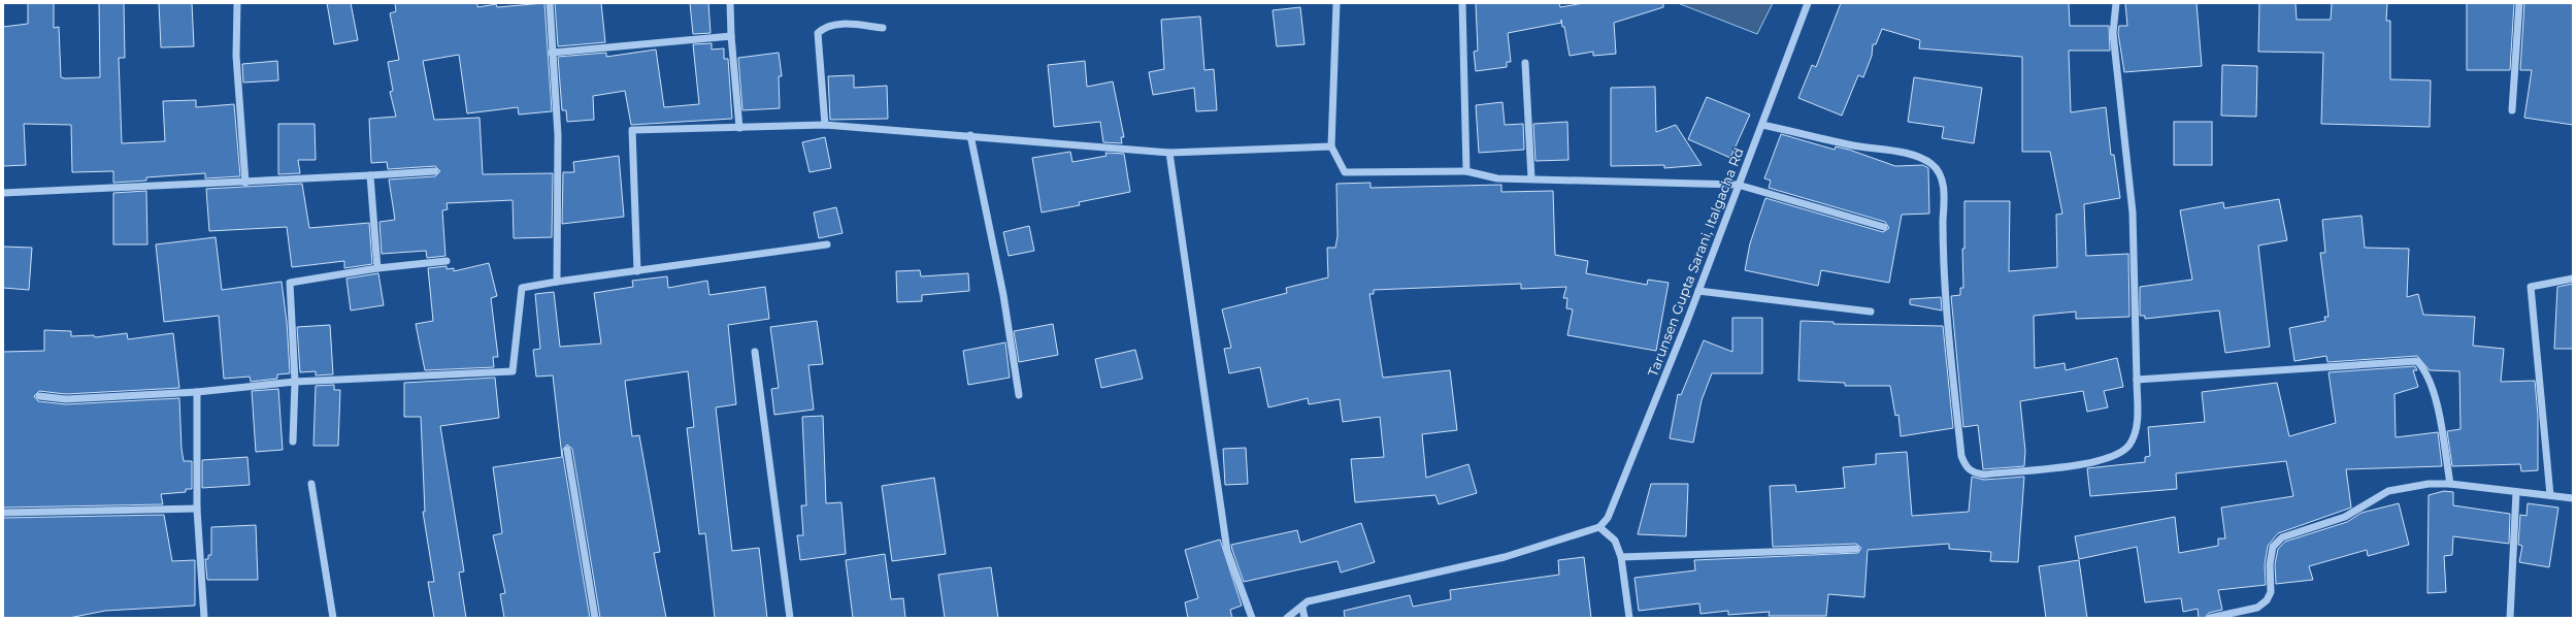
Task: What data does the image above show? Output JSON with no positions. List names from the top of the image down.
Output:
{
  "streets": {
    "street": ["Tarunsen Gupta Sarani, Italgacha Rd"]
  }
}
